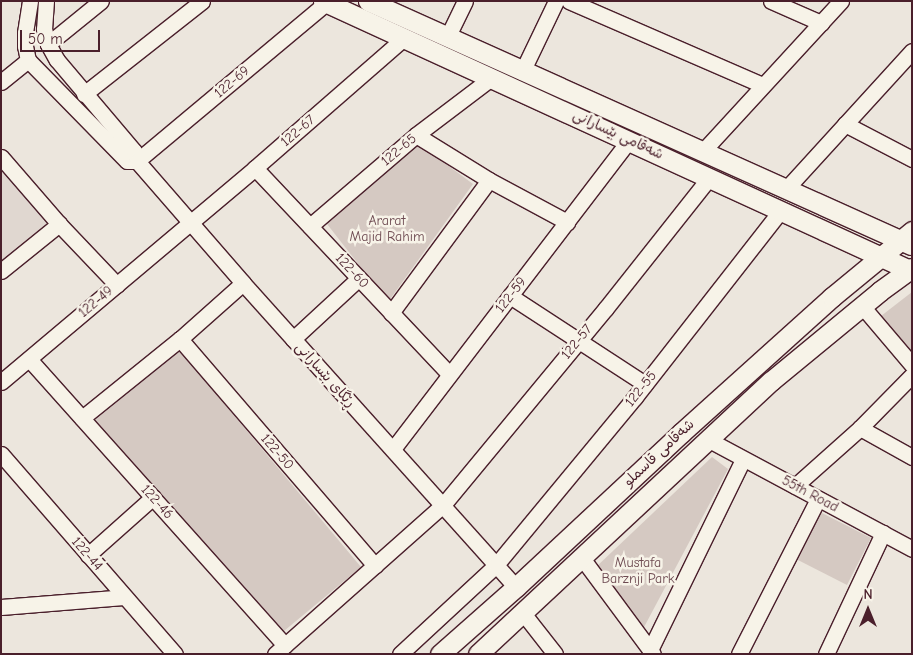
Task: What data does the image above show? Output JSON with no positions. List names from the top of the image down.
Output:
{
  "streets": {
    "main road": ["شەقامی بێسارانی", "شەقامی قاسملو"],
    "street": [
      "122-69",
      "122-67",
      "122-65",
      "122-60",
      "122-59",
      "122-49",
      "122-57",
      "ڕێگای بێسارانی",
      "122-55",
      "122-50",
      "55th Road",
      "122-46",
      "122-44"
    ]
  },
  "crossings": [
    ["122-69", "شەقامی بێسارانی"],
    ["122-69", "ڕێگای بێسارانی"],
    ["122-67", "شەقامی بێسارانی"],
    ["122-67", "122-60"],
    ["122-67", "122-49"],
    ["122-67", "ڕێگای بێسارانی"],
    ["شەقامی بێسارانی", "122-65"],
    ["شەقامی بێسارانی", "122-59"],
    ["شەقامی بێسارانی", "122-57"],
    ["شەقامی بێسارانی", "122-55"],
    ["شەقامی بێسارانی", "شەقامی قاسملو"],
    ["122-65", "122-60"],
    ["122-60", "122-59"],
    ["122-59", "ڕێگای بێسارانی"],
    ["122-49", "ڕێگای بێسارانی"],
    ["122-49", "122-46"],
    ["122-57", "ڕێگای بێسارانی"],
    ["122-57", "122-50"],
    ["122-57", "122-46"],
    ["ڕێگای بێسارانی", "122-55"],
    ["ڕێگای بێسارانی", "شەقامی قاسملو"],
    ["شەقامی قاسملو", "55th Road"]
  ],
  "parks": ["Ararat Majid Rahim", "Mustafa Barznji Park"],
  "scale_bar": "50 m",
  "north": "top"
}
